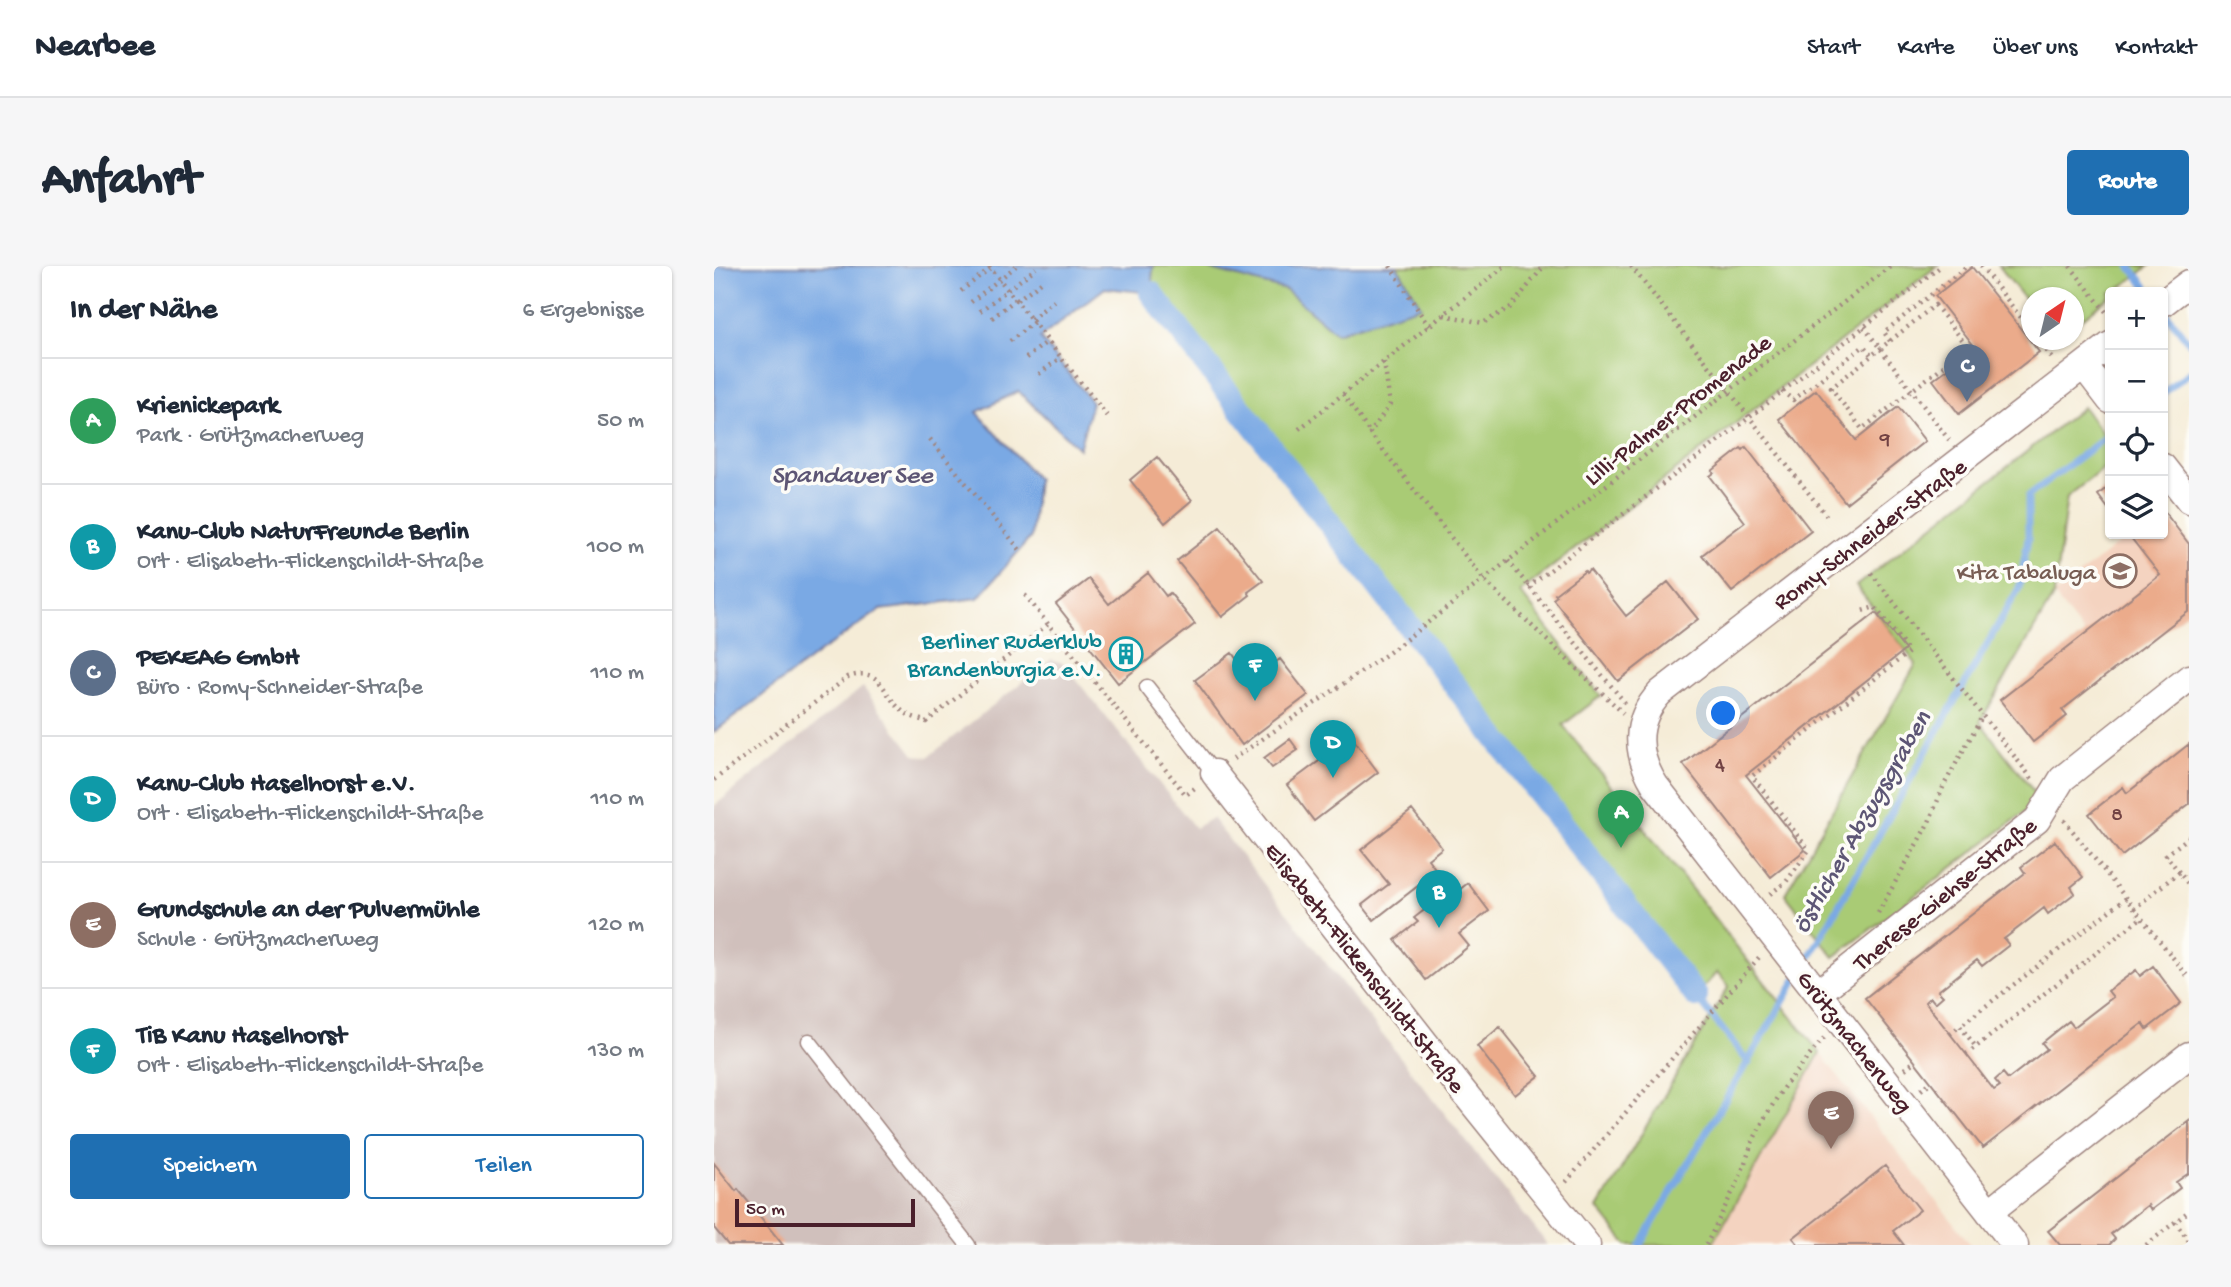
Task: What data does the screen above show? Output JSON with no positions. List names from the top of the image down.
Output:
{
  "streets": {
    "street": [
      "Romy-Schneider-Straße",
      "Therese-Giehse-Straße",
      "Elisabeth-Flickenschildt-Straße",
      "Grützmacherweg"
    ],
    "path": ["Lilli-Palmer-Promenade"]
  },
  "crossings": [
    ["Lilli-Palmer-Promenade", "Elisabeth-Flickenschildt-Straße"],
    ["Romy-Schneider-Straße", "Grützmacherweg"],
    ["Therese-Giehse-Straße", "Grützmacherweg"]
  ],
  "water": ["Spandauer See", "östlicher Abzugsgraben"],
  "places": {
    "school or university": ["Kita Tabaluga"],
    "building": ["Berliner Ruderklub Brandenburgia e.V."]
  },
  "house_numbers": ["9", "4", "8"],
  "scale_bar": "50 m",
  "north": "top right",
  "page": {
    "header": "Nearbee",
    "nav": [
      "Start",
      "Karte",
      "Über uns",
      "Kontakt"
    ],
    "buttons": [
      "Route",
      ["Speichern", "Teilen"]
    ],
    "title": "Anfahrt",
    "heading": ["In der Nähe", "6 Ergebnisse"],
    "map_buttons": ["+", "−"],
    "pins": [
      "C",
      "F",
      "D",
      "A",
      "B",
      "E"
    ],
    "list": [
      {
        "mark": "A",
        "name": "Krienickepark",
        "note": "Park · Grützmacherweg",
        "value": "50 m"
      },
      {
        "mark": "B",
        "name": "Kanu-Club NaturFreunde Berlin",
        "note": "Ort · Elisabeth-Flickenschildt-Straße",
        "value": "100 m"
      },
      {
        "mark": "C",
        "name": "PEKEAG GmbH",
        "note": "Büro · Romy-Schneider-Straße",
        "value": "110 m"
      },
      {
        "mark": "D",
        "name": "Kanu-Club Haselhorst e.V.",
        "note": "Ort · Elisabeth-Flickenschildt-Straße",
        "value": "110 m"
      },
      {
        "mark": "E",
        "name": "Grundschule an der Pulvermühle",
        "note": "Schule · Grützmacherweg",
        "value": "120 m"
      },
      {
        "mark": "F",
        "name": "TiB Kanu Haselhorst",
        "note": "Ort · Elisabeth-Flickenschildt-Straße",
        "value": "130 m"
      }
    ],
    "scale": "50 m"
  }
}
